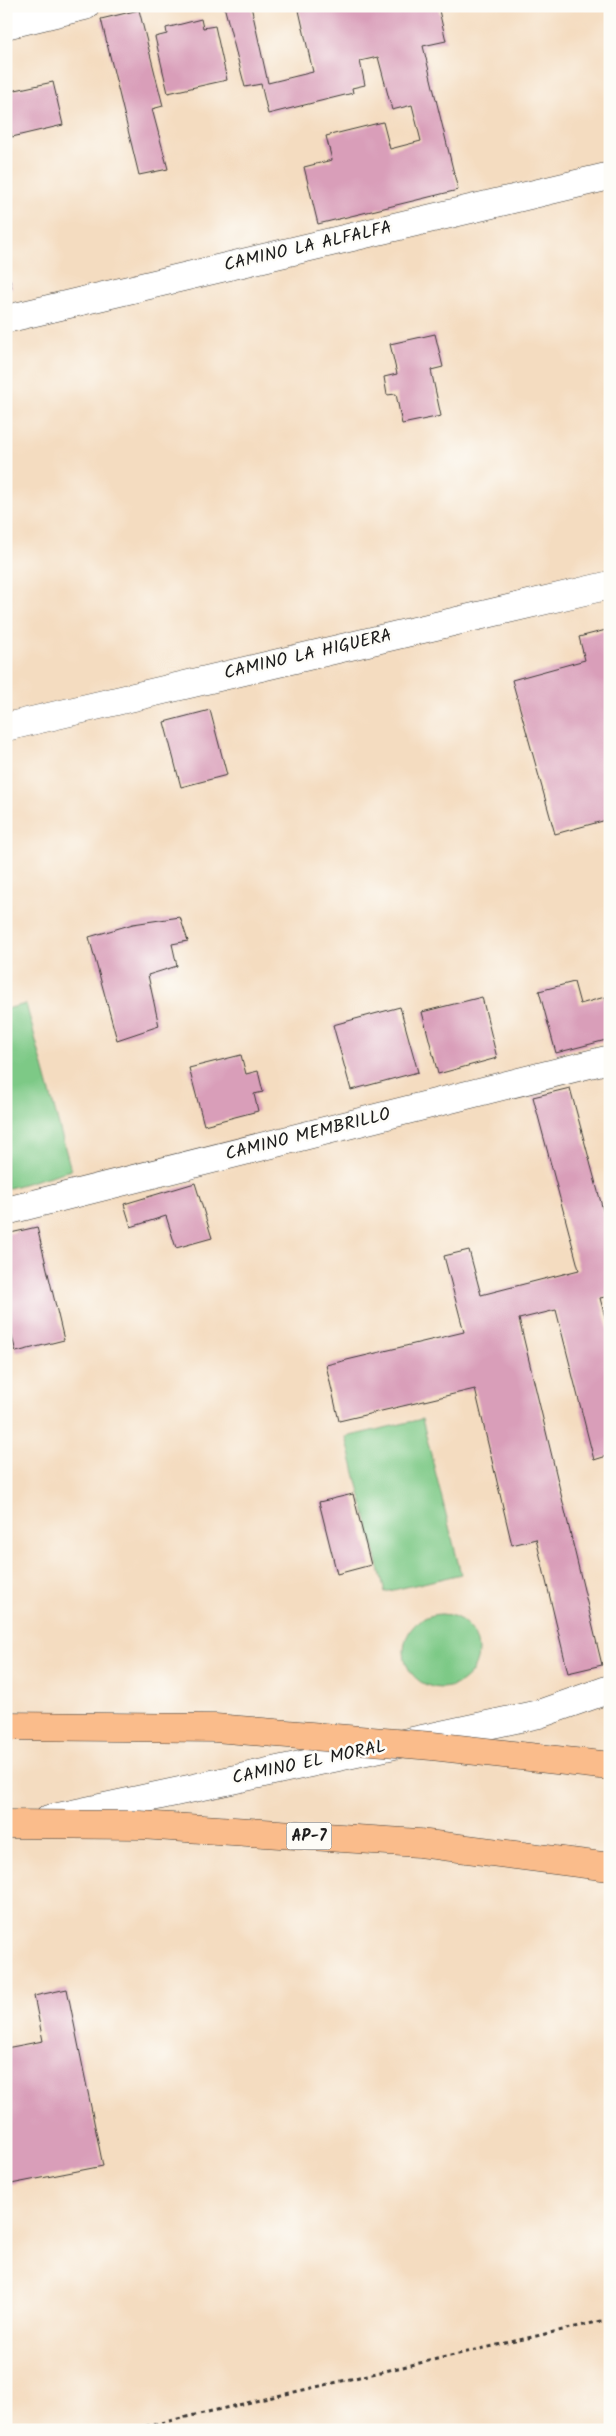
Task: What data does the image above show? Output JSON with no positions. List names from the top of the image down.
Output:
{
  "streets": {
    "highway": ["AP-7"],
    "street": [
      "CAMINO LA ALFALFA",
      "CAMINO LA HIGUERA",
      "CAMINO MEMBRILLO",
      "CAMINO EL MORAL"
    ]
  }
}
